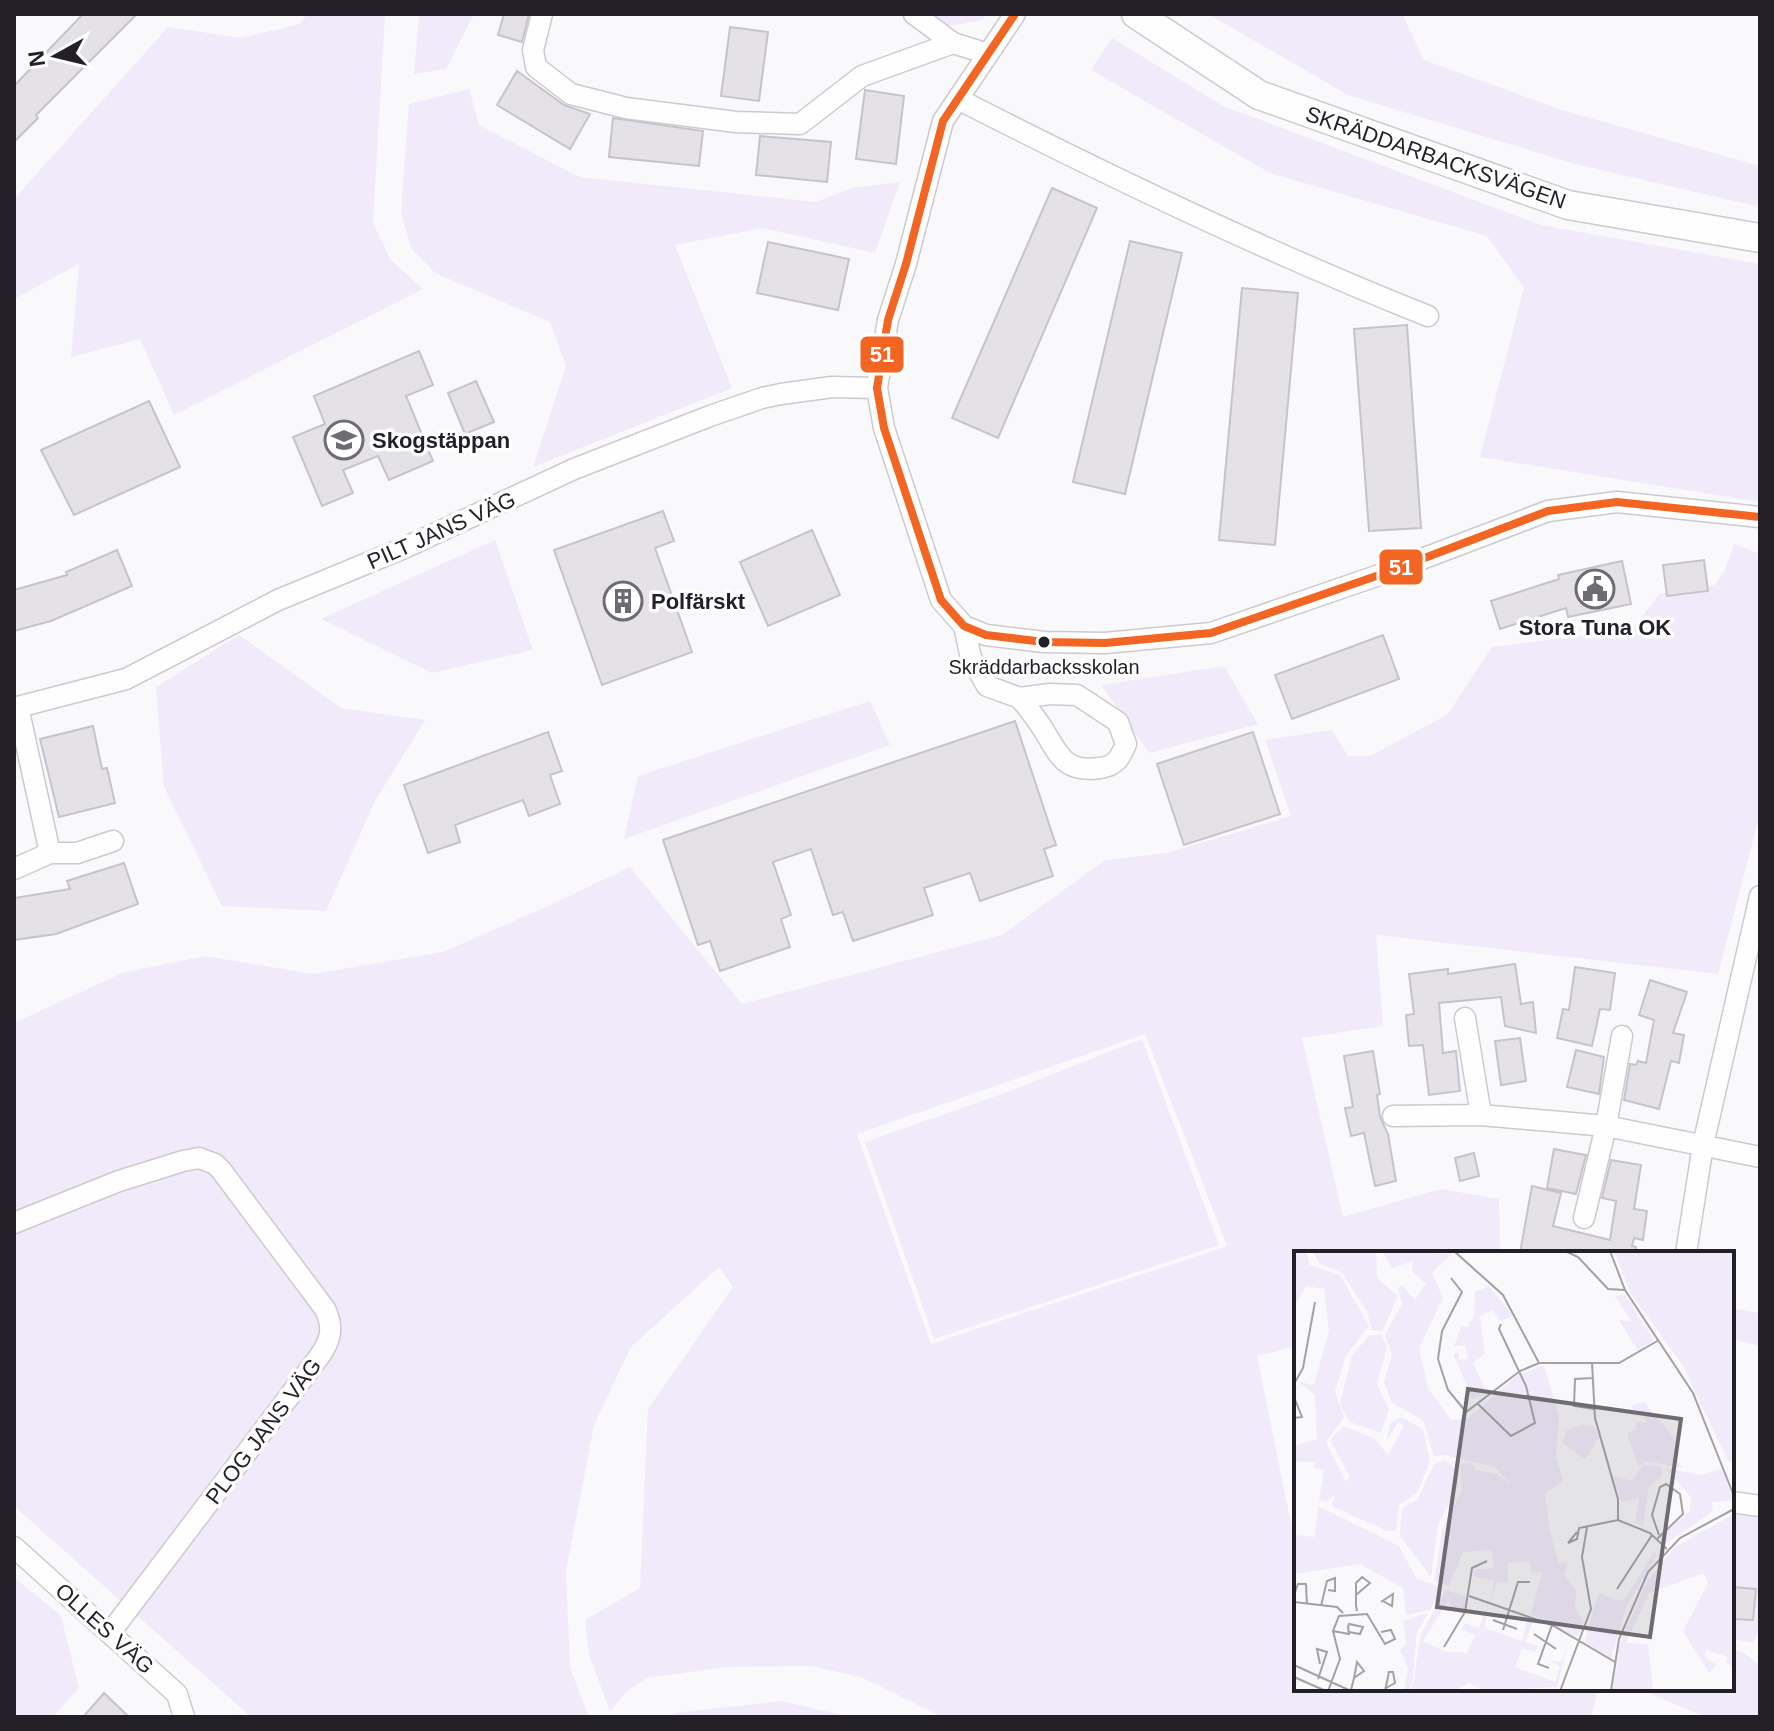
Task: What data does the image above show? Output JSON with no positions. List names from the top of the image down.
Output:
{
  "streets": {
    "street": [
      "SKRÄDDARBACKSVÄGEN",
      "PILT JANS VÄG",
      "PLOG JANS VÄG",
      "OLLES VÄG"
    ]
  },
  "crossings": [
    ["PLOG JANS VÄG", "OLLES VÄG"]
  ],
  "places": {
    "school or university": ["Skogstäppan"],
    "public building": ["Stora Tuna OK"],
    "building": ["Polfärskt"],
    "other": ["Skräddarbacksskolan"]
  },
  "lines": ["transit line 51"],
  "north": "left"
}
